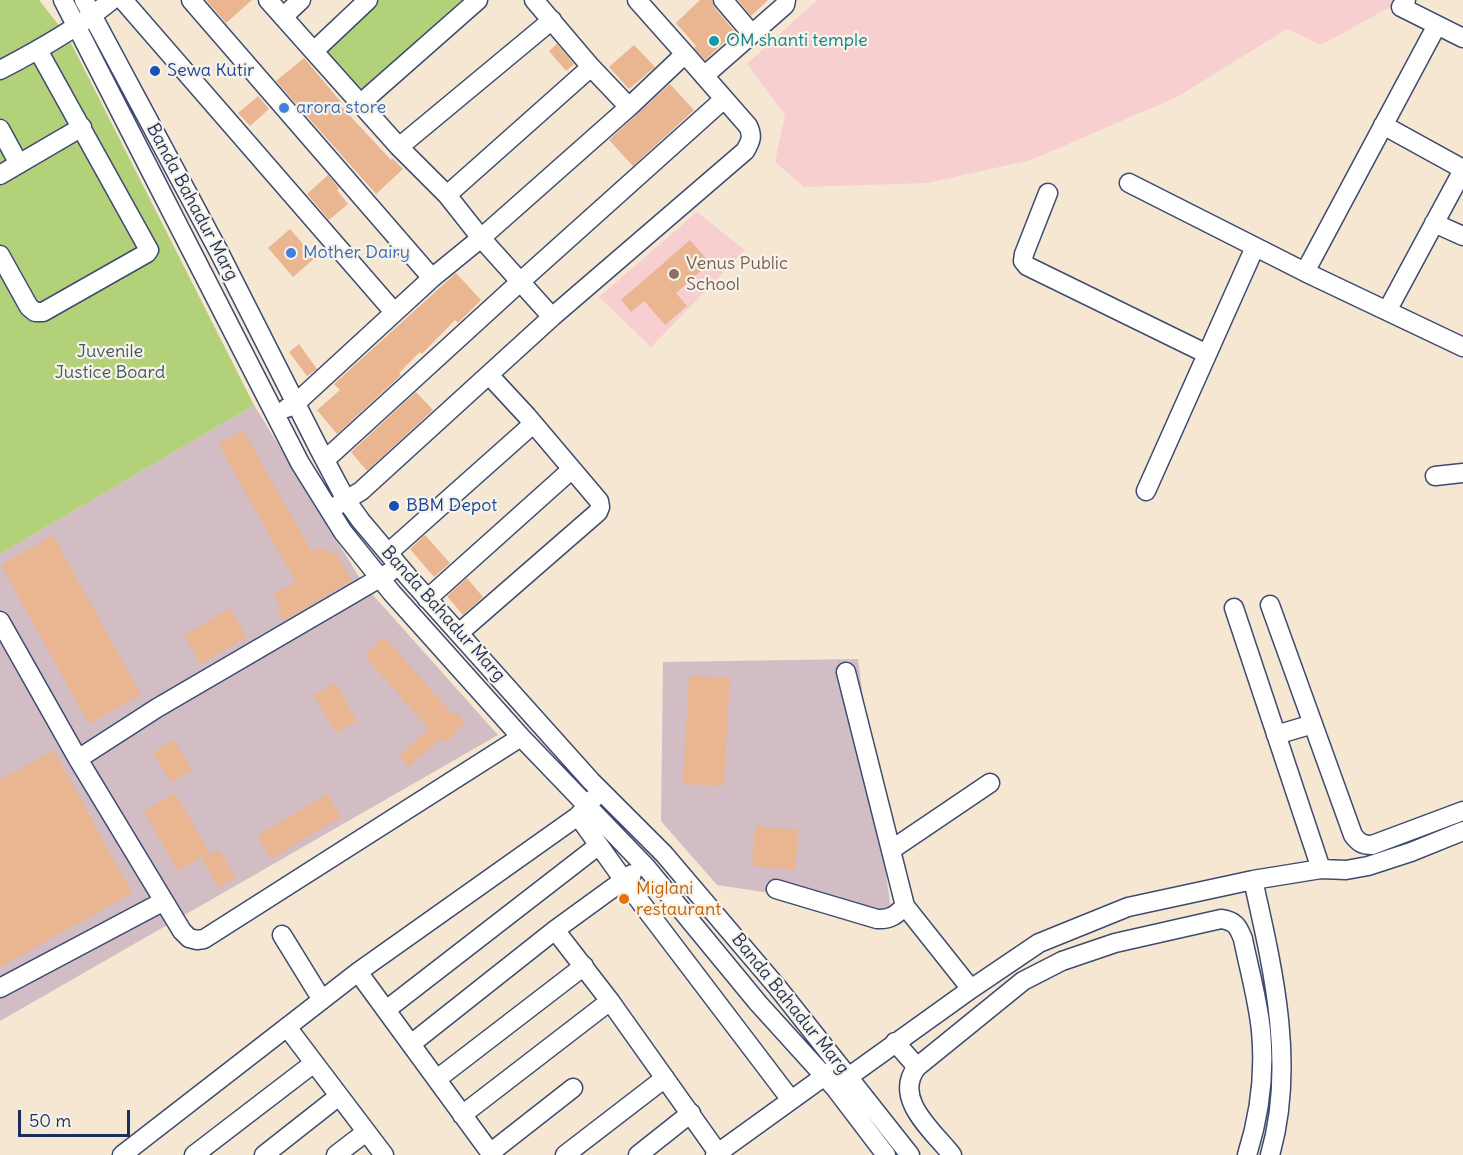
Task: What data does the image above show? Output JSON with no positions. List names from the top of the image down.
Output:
{
  "streets": {
    "street": ["Banda Bahadur Marg"]
  },
  "parks": ["Juvenile Justice Board"],
  "places": [
    "OM shanti temple",
    "Sewa Kutir",
    "arora store",
    "Mother Dairy",
    "Venus Public School",
    "BBM Depot",
    "Miglani restaurant"
  ],
  "scale_bar": "50 m"
}
